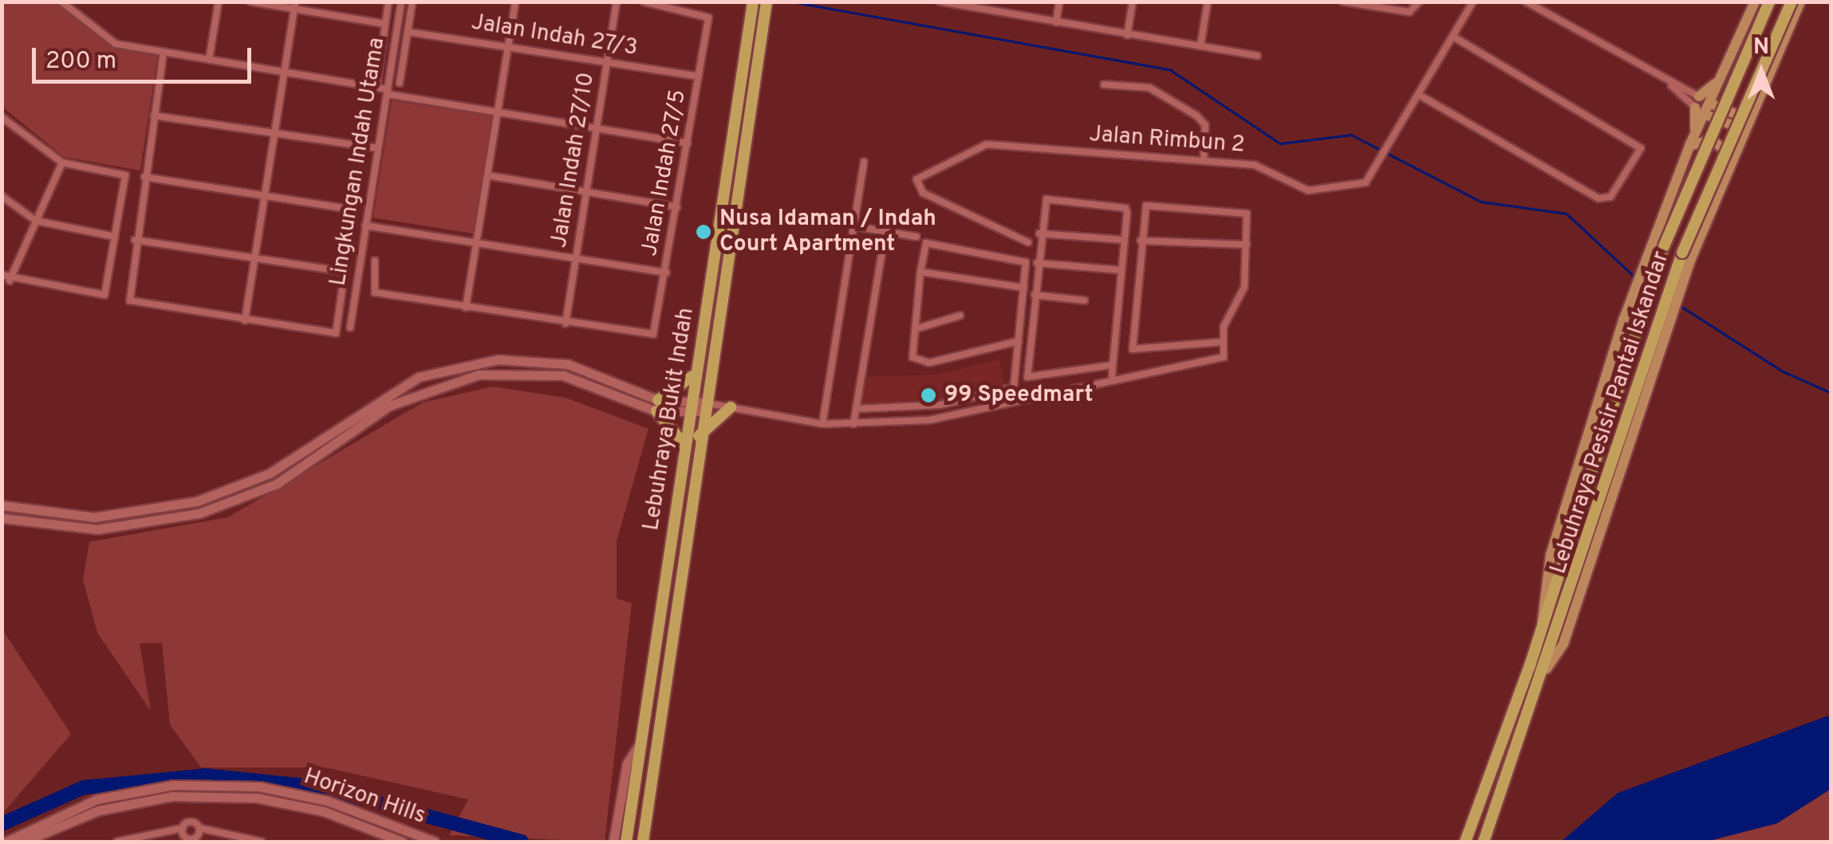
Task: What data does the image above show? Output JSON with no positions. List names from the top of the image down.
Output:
{
  "streets": {
    "highway": ["Lebuhraya Pesisir Pantai Iskandar", "Lebuhraya Bukit Indah"],
    "main road": ["Horizon Hills"],
    "street": [
      "Jalan Indah 27/3",
      "Jalan Rimbun 2",
      "Jalan Indah 27/10",
      "Lingkungan Indah Utama",
      "Jalan Indah 27/5"
    ]
  },
  "crossings": [
    ["Jalan Indah 27/3", "Jalan Indah 27/10"],
    ["Jalan Indah 27/3", "Jalan Indah 27/5"],
    ["Jalan Indah 27/10", "Jalan Indah 27/5"]
  ],
  "places": ["Nusa Idaman / Indah Court Apartment", "99 Speedmart"],
  "scale_bar": "200 m",
  "north": "top"
}
